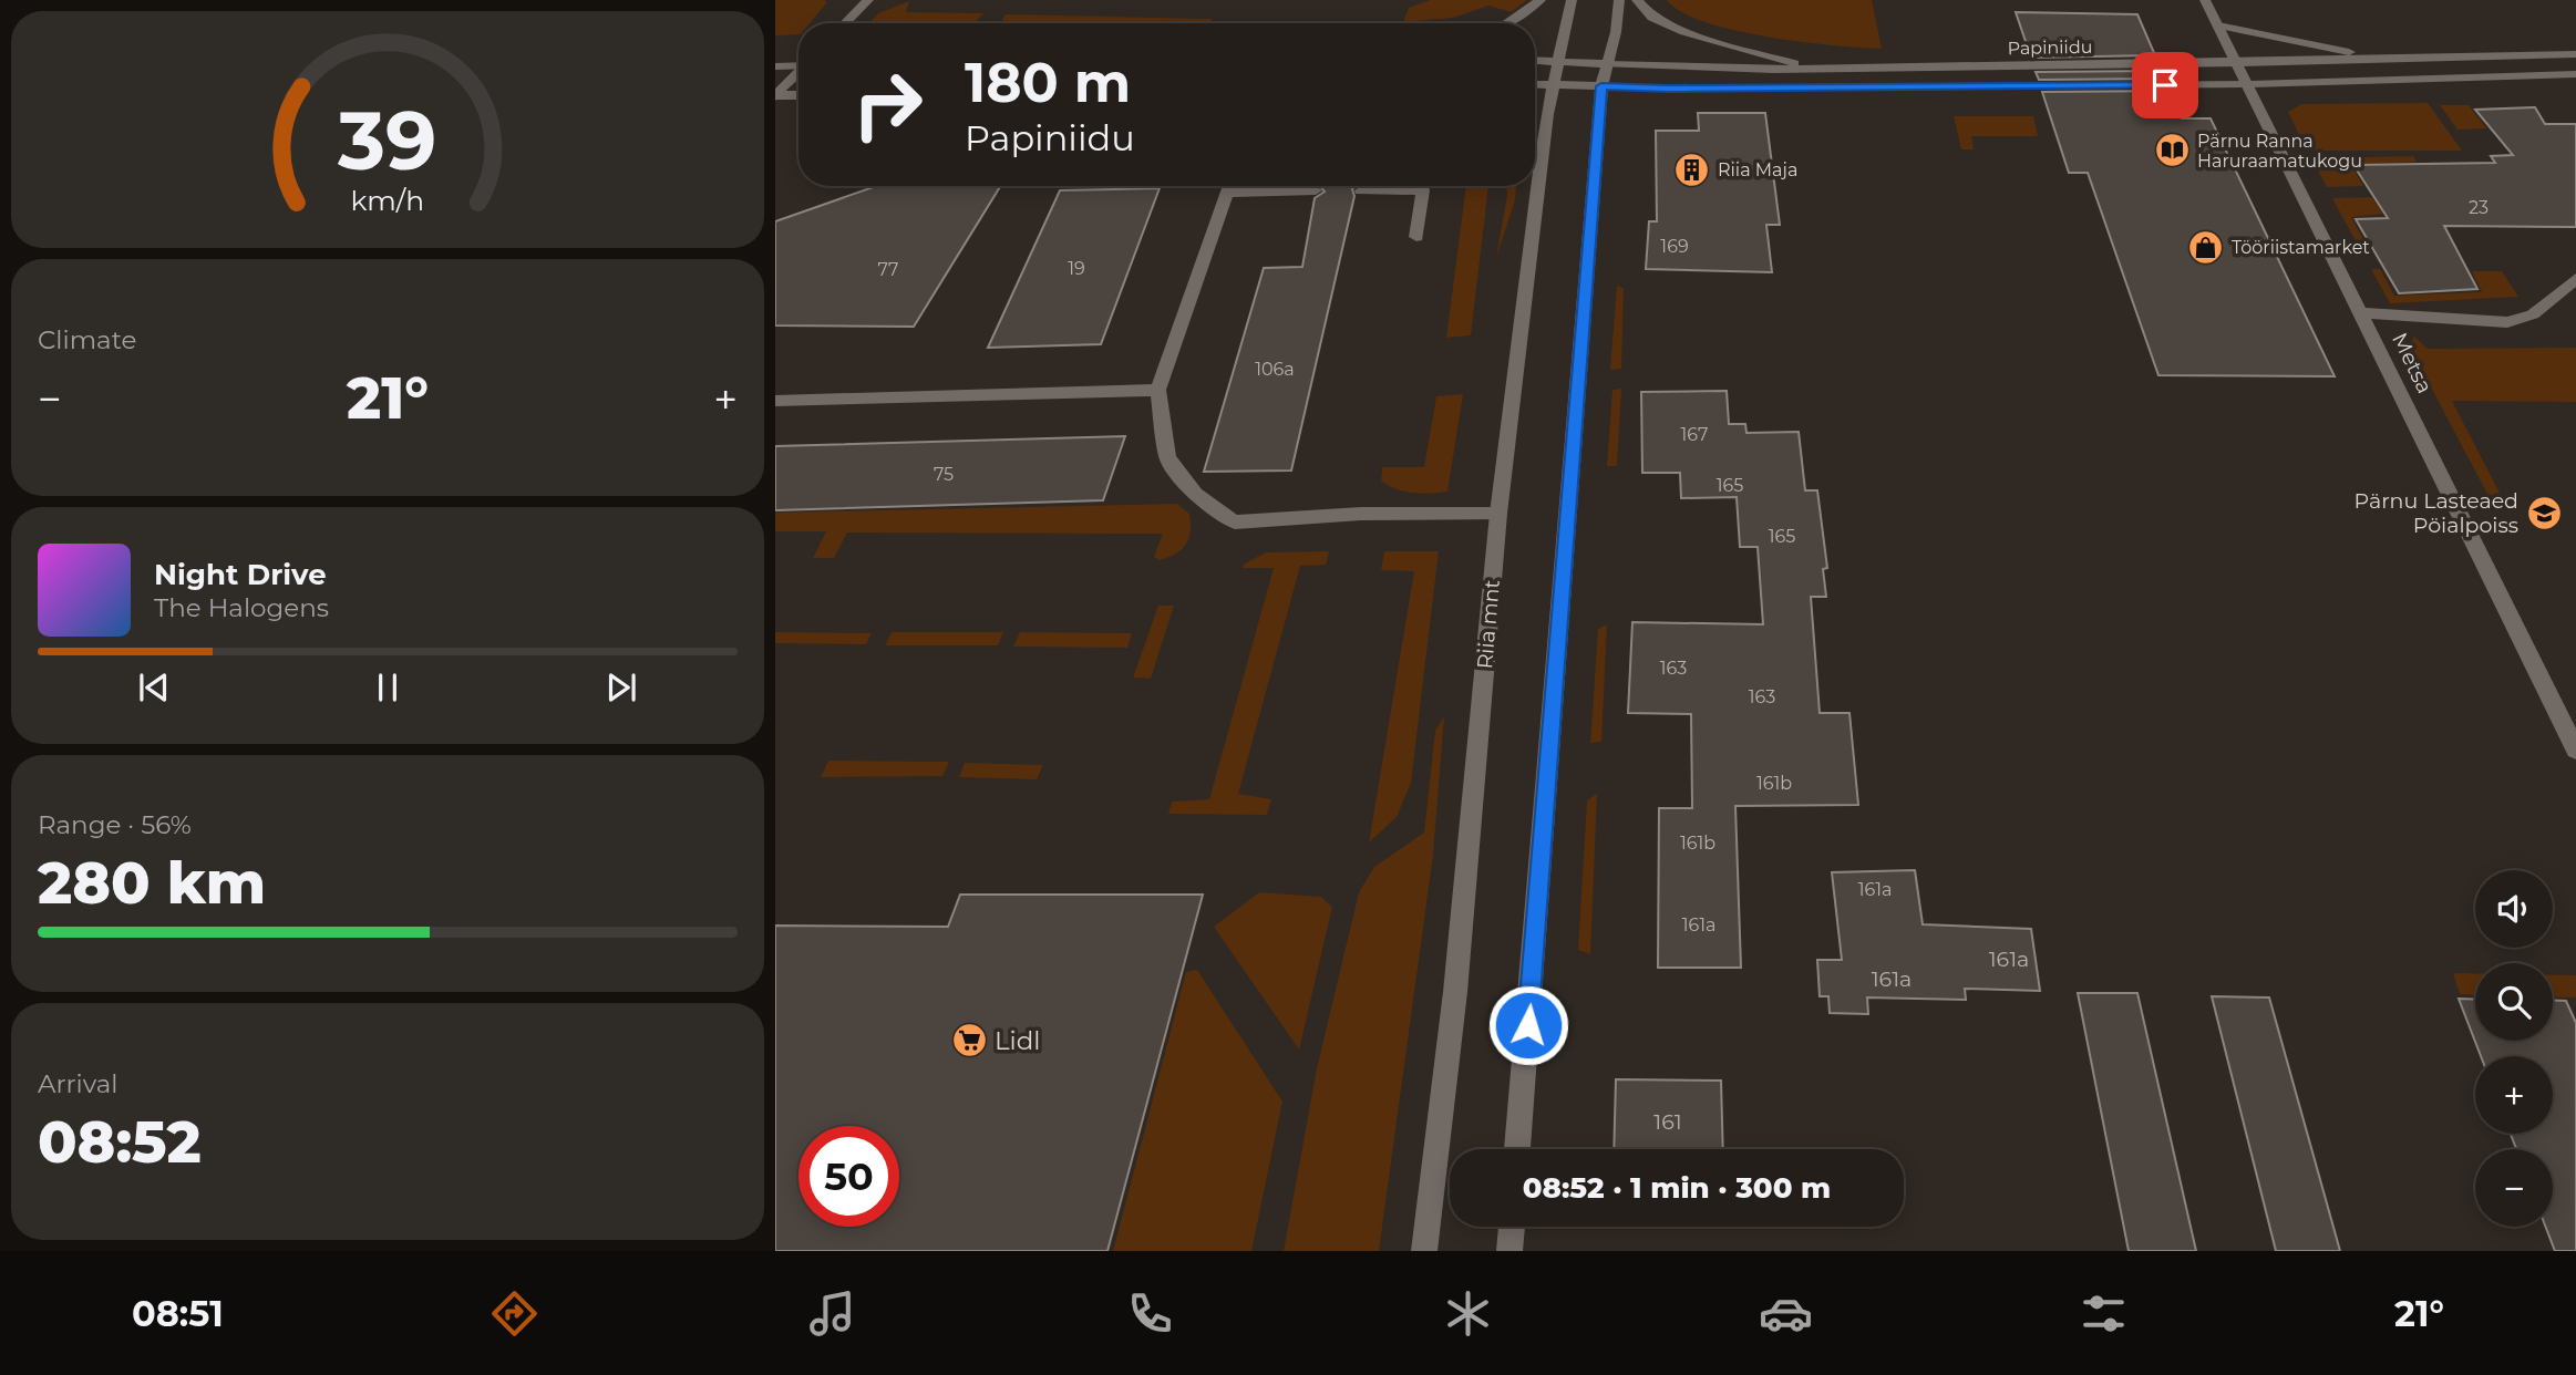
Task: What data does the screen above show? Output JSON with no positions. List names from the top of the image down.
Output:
{
  "streets": {
    "street": ["Papiniidu", "Metsa", "Riia mnt"]
  },
  "crossings": [
    ["Papiniidu", "Metsa"],
    ["Papiniidu", "Riia mnt"]
  ],
  "places": {
    "library": ["Pärnu Ranna Haruraamatukogu"],
    "building": ["Riia Maja"],
    "shop": ["Tööriistamarket"],
    "school or university": ["Pärnu Lasteaed Pöialpoiss"],
    "supermarket": ["Lidl"]
  },
  "house_numbers": [
    "23",
    "169",
    "19",
    "77",
    "106a",
    "167",
    "75",
    "165",
    "165",
    "163",
    "163",
    "161b",
    "161b",
    "161a",
    "161a",
    "161a",
    "161a",
    "161"
  ],
  "page": {
    "turn": ["180 m", "Papiniidu"],
    "tile": [
      "Climate",
      ["Range · 56%", "280 km"],
      ["Arrival", "08:52"]
    ],
    "heat": ["−", "21°", "+"],
    "song": ["Night Drive", "The Halogens"],
    "map_buttons": ["+", "−"],
    "limit": "50",
    "trip": "08:52 · 1 min · 300 m",
    "tabs": ["08:51", "21°"],
    "gauge": ["39", "km/h"]
  }
}
